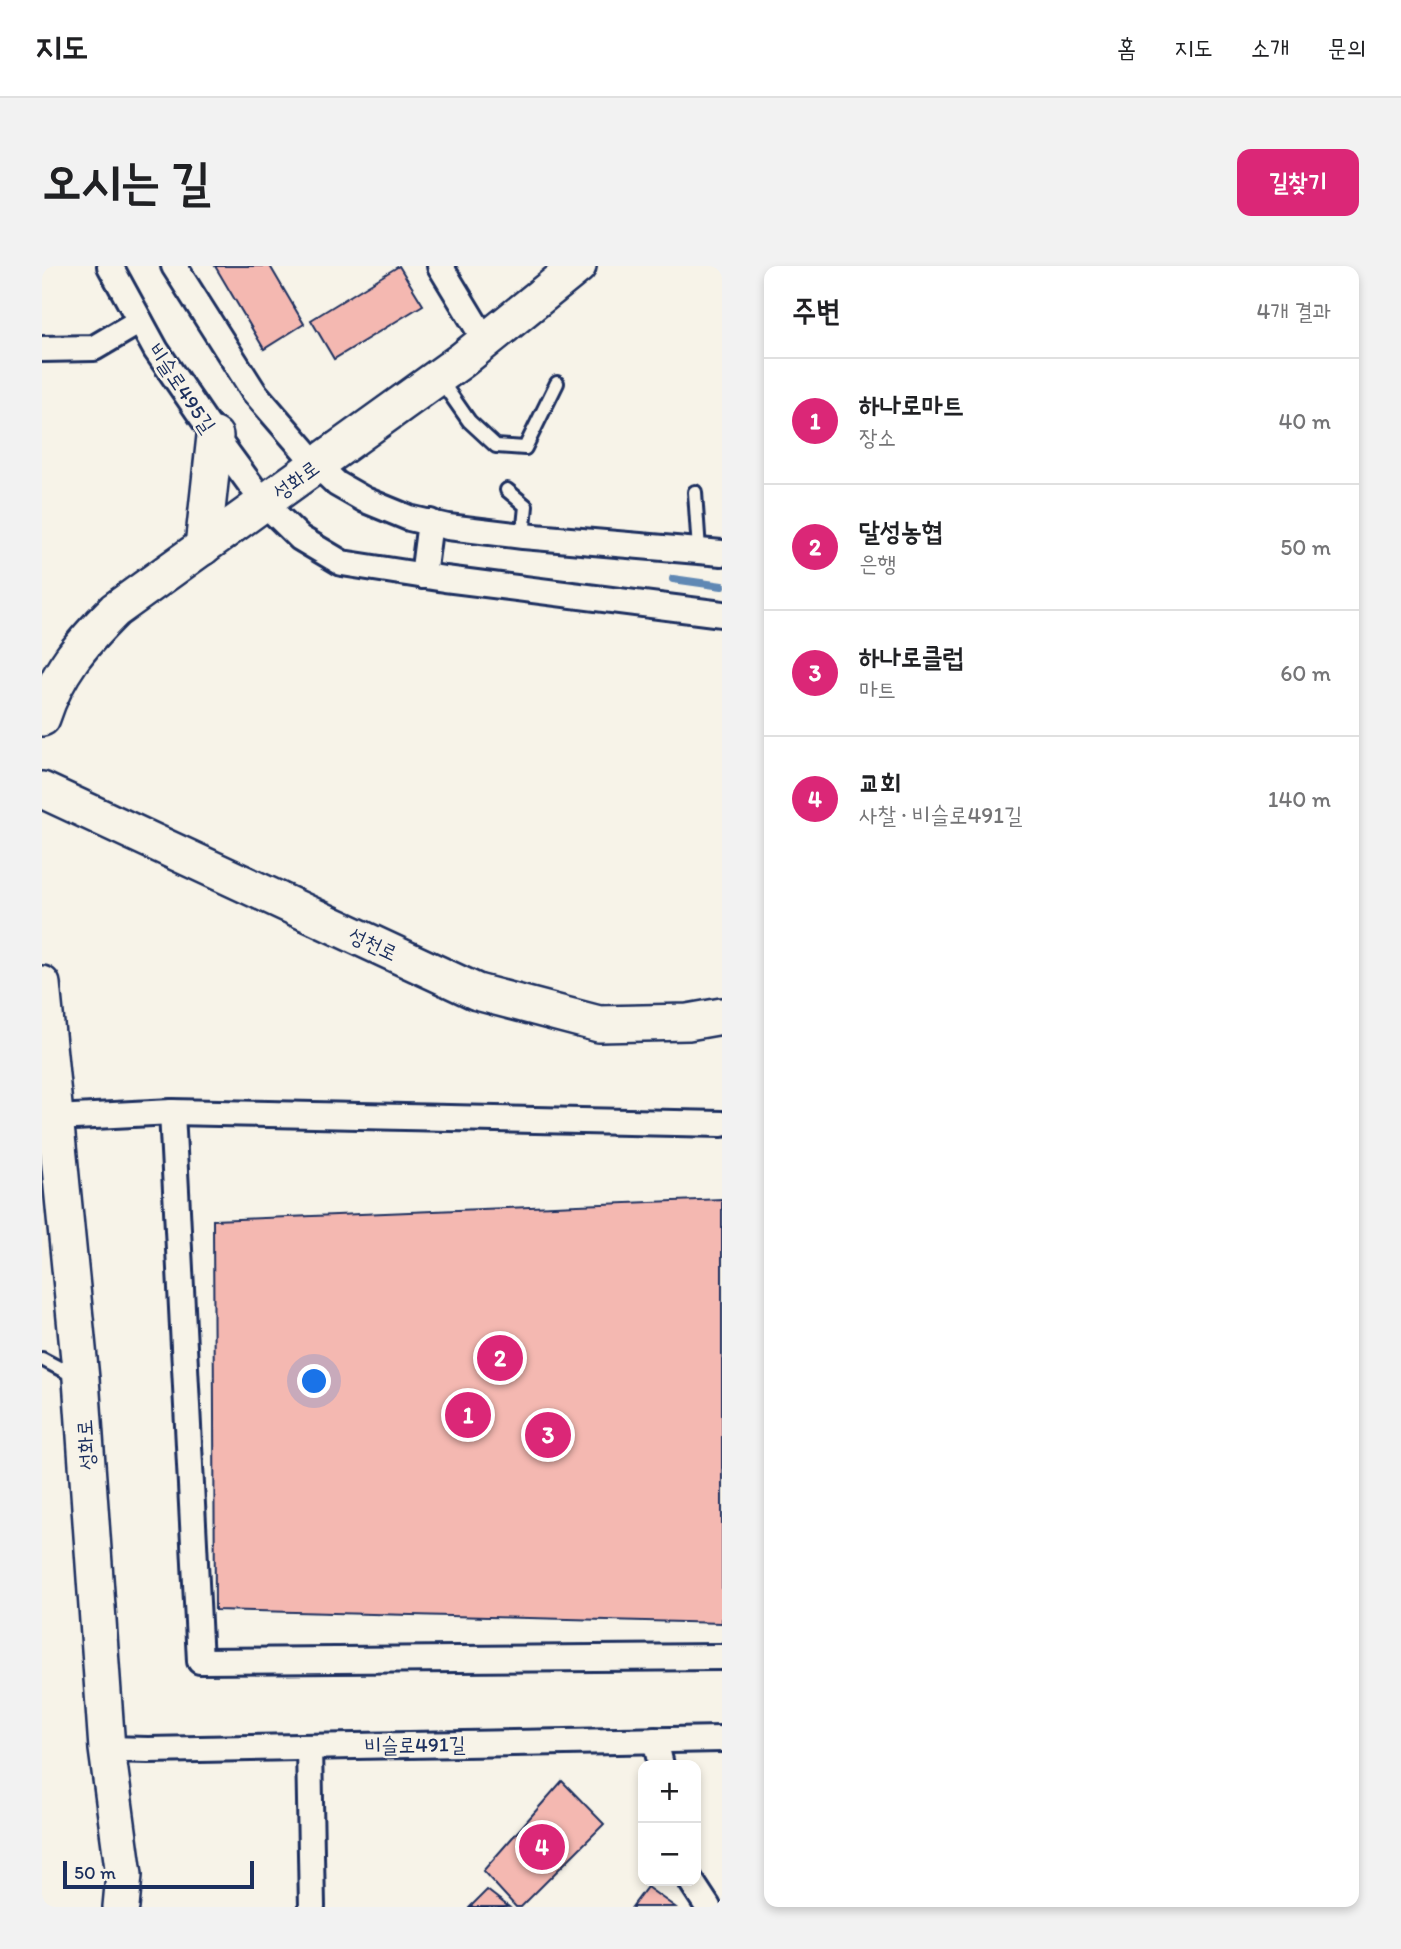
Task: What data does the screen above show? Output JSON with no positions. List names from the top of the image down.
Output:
{
  "streets": {
    "main road": ["성화로", "성천로"],
    "street": ["비슬로495길", "비슬로491길"]
  },
  "crossings": [
    ["비슬로495길", "성화로"],
    ["성화로", "비슬로491길"]
  ],
  "scale_bar": "50 m",
  "page": {
    "header": "지도",
    "nav": [
      "홈",
      "지도",
      "소개",
      "문의"
    ],
    "buttons": "길찾기",
    "title": "오시는 길",
    "heading": ["주변", "4개 결과"],
    "list": [
      {
        "mark": "1",
        "name": "하나로마트",
        "note": "장소",
        "value": "40 m"
      },
      {
        "mark": "2",
        "name": "달성농협",
        "note": "은행",
        "value": "50 m"
      },
      {
        "mark": "3",
        "name": "하나로클럽",
        "note": "마트",
        "value": "60 m"
      },
      {
        "mark": "4",
        "name": "교회",
        "note": "사찰 · 비슬로491길",
        "value": "140 m"
      }
    ],
    "pins": [
      "2",
      "1",
      "3",
      "4"
    ],
    "map_buttons": ["+", "−"],
    "scale": "50 m"
  }
}
